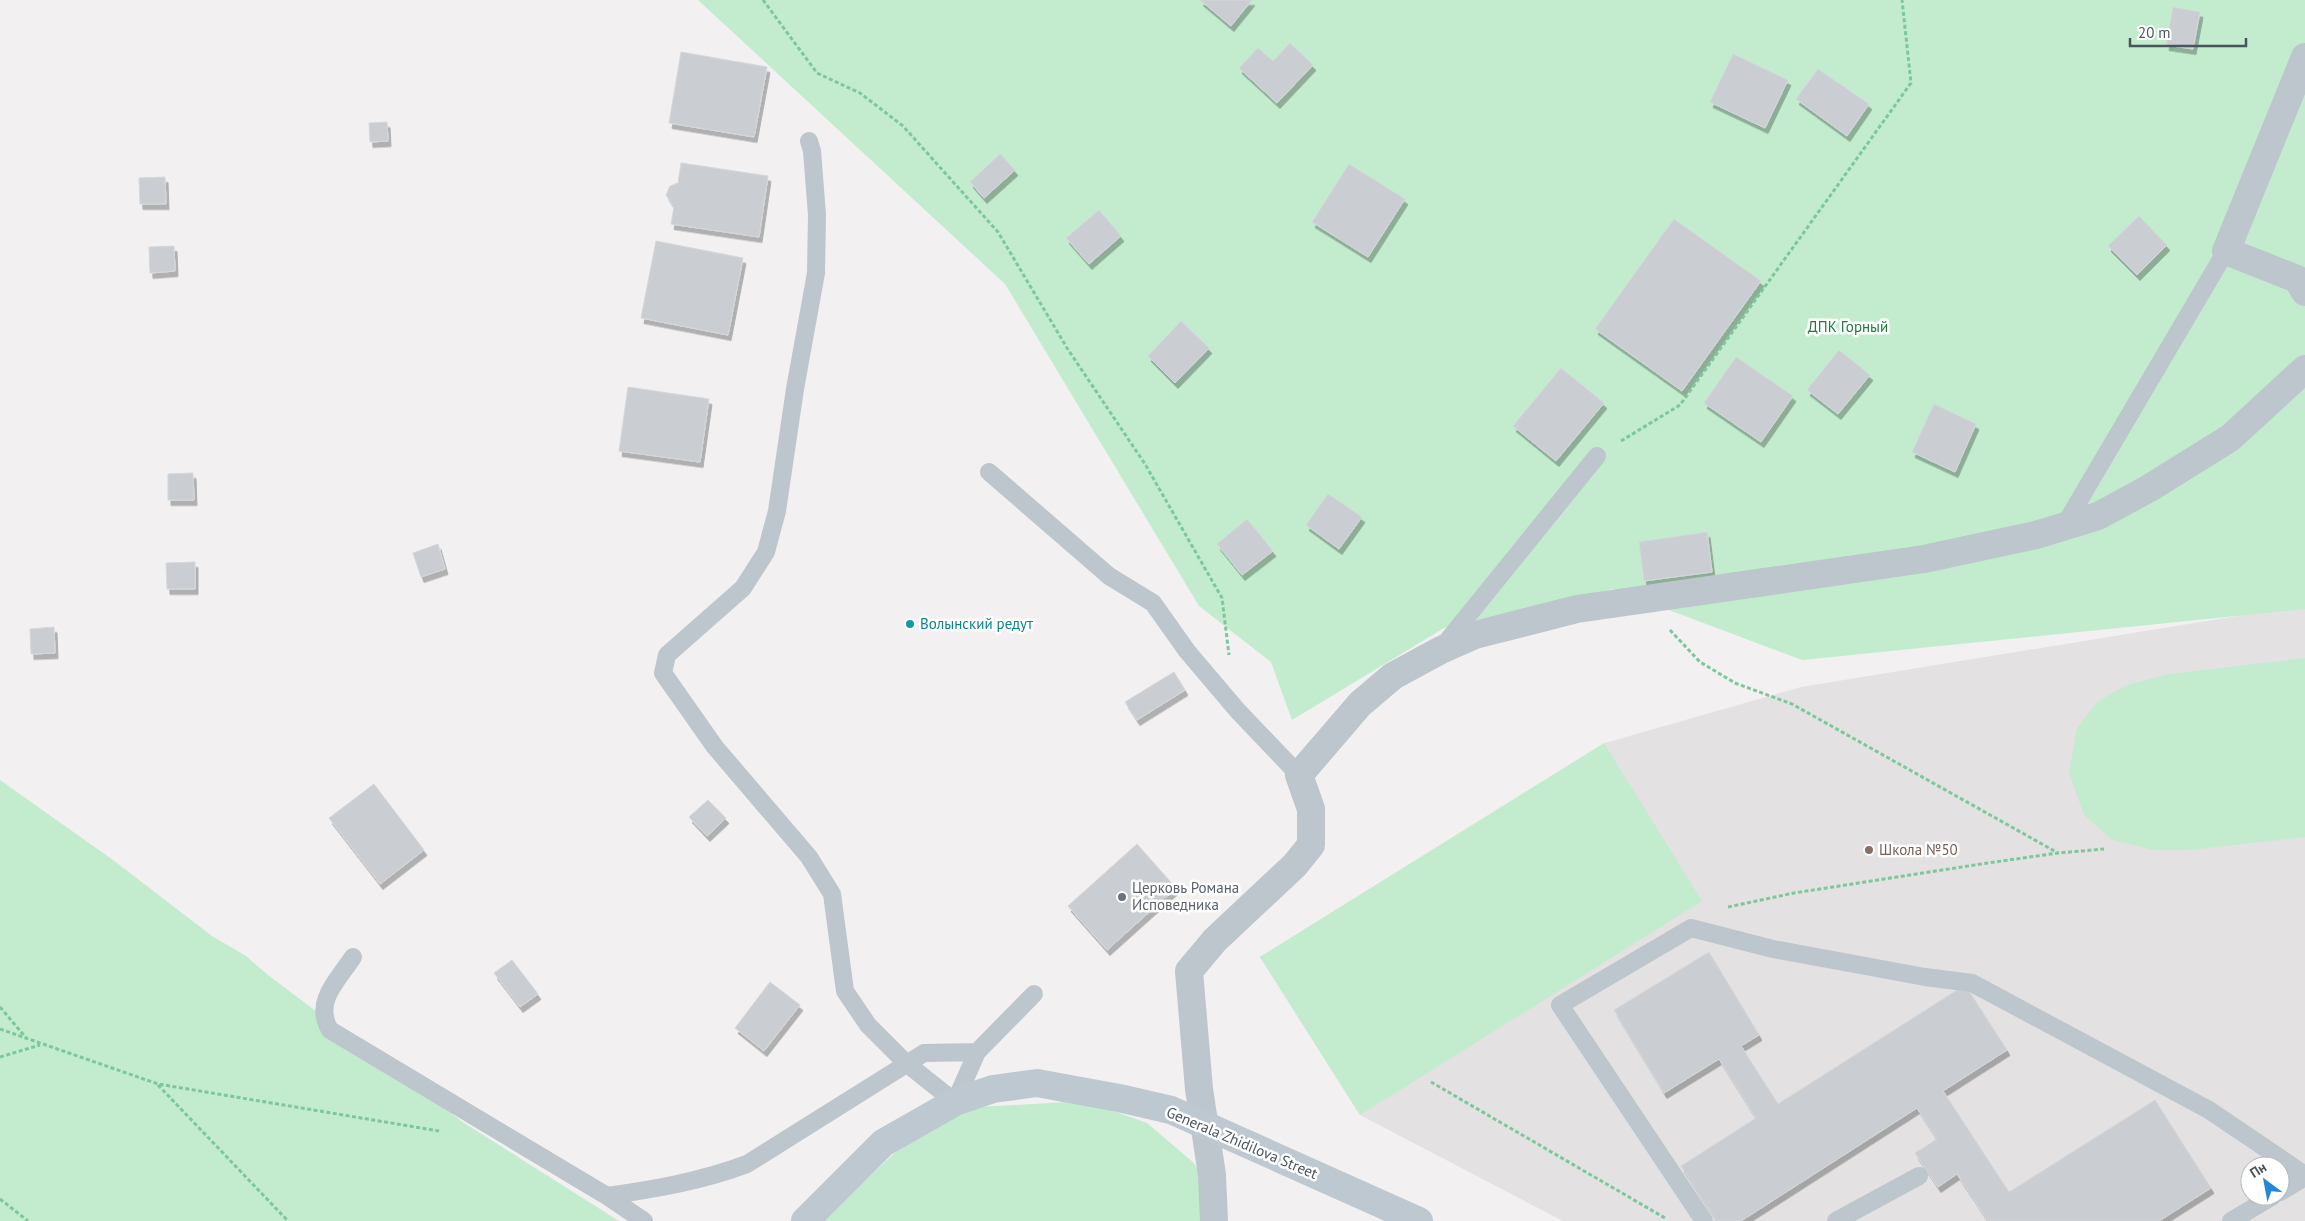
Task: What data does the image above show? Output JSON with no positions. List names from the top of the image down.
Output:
{
  "streets": {
    "main road": ["Generala Zhidilova Street"]
  },
  "parks": ["ДПК Горный"],
  "places": ["Волынский редут", "Школа №50", "Церковь Романа Исповедника"],
  "scale_bar": "20 m",
  "north": "top left"
}
